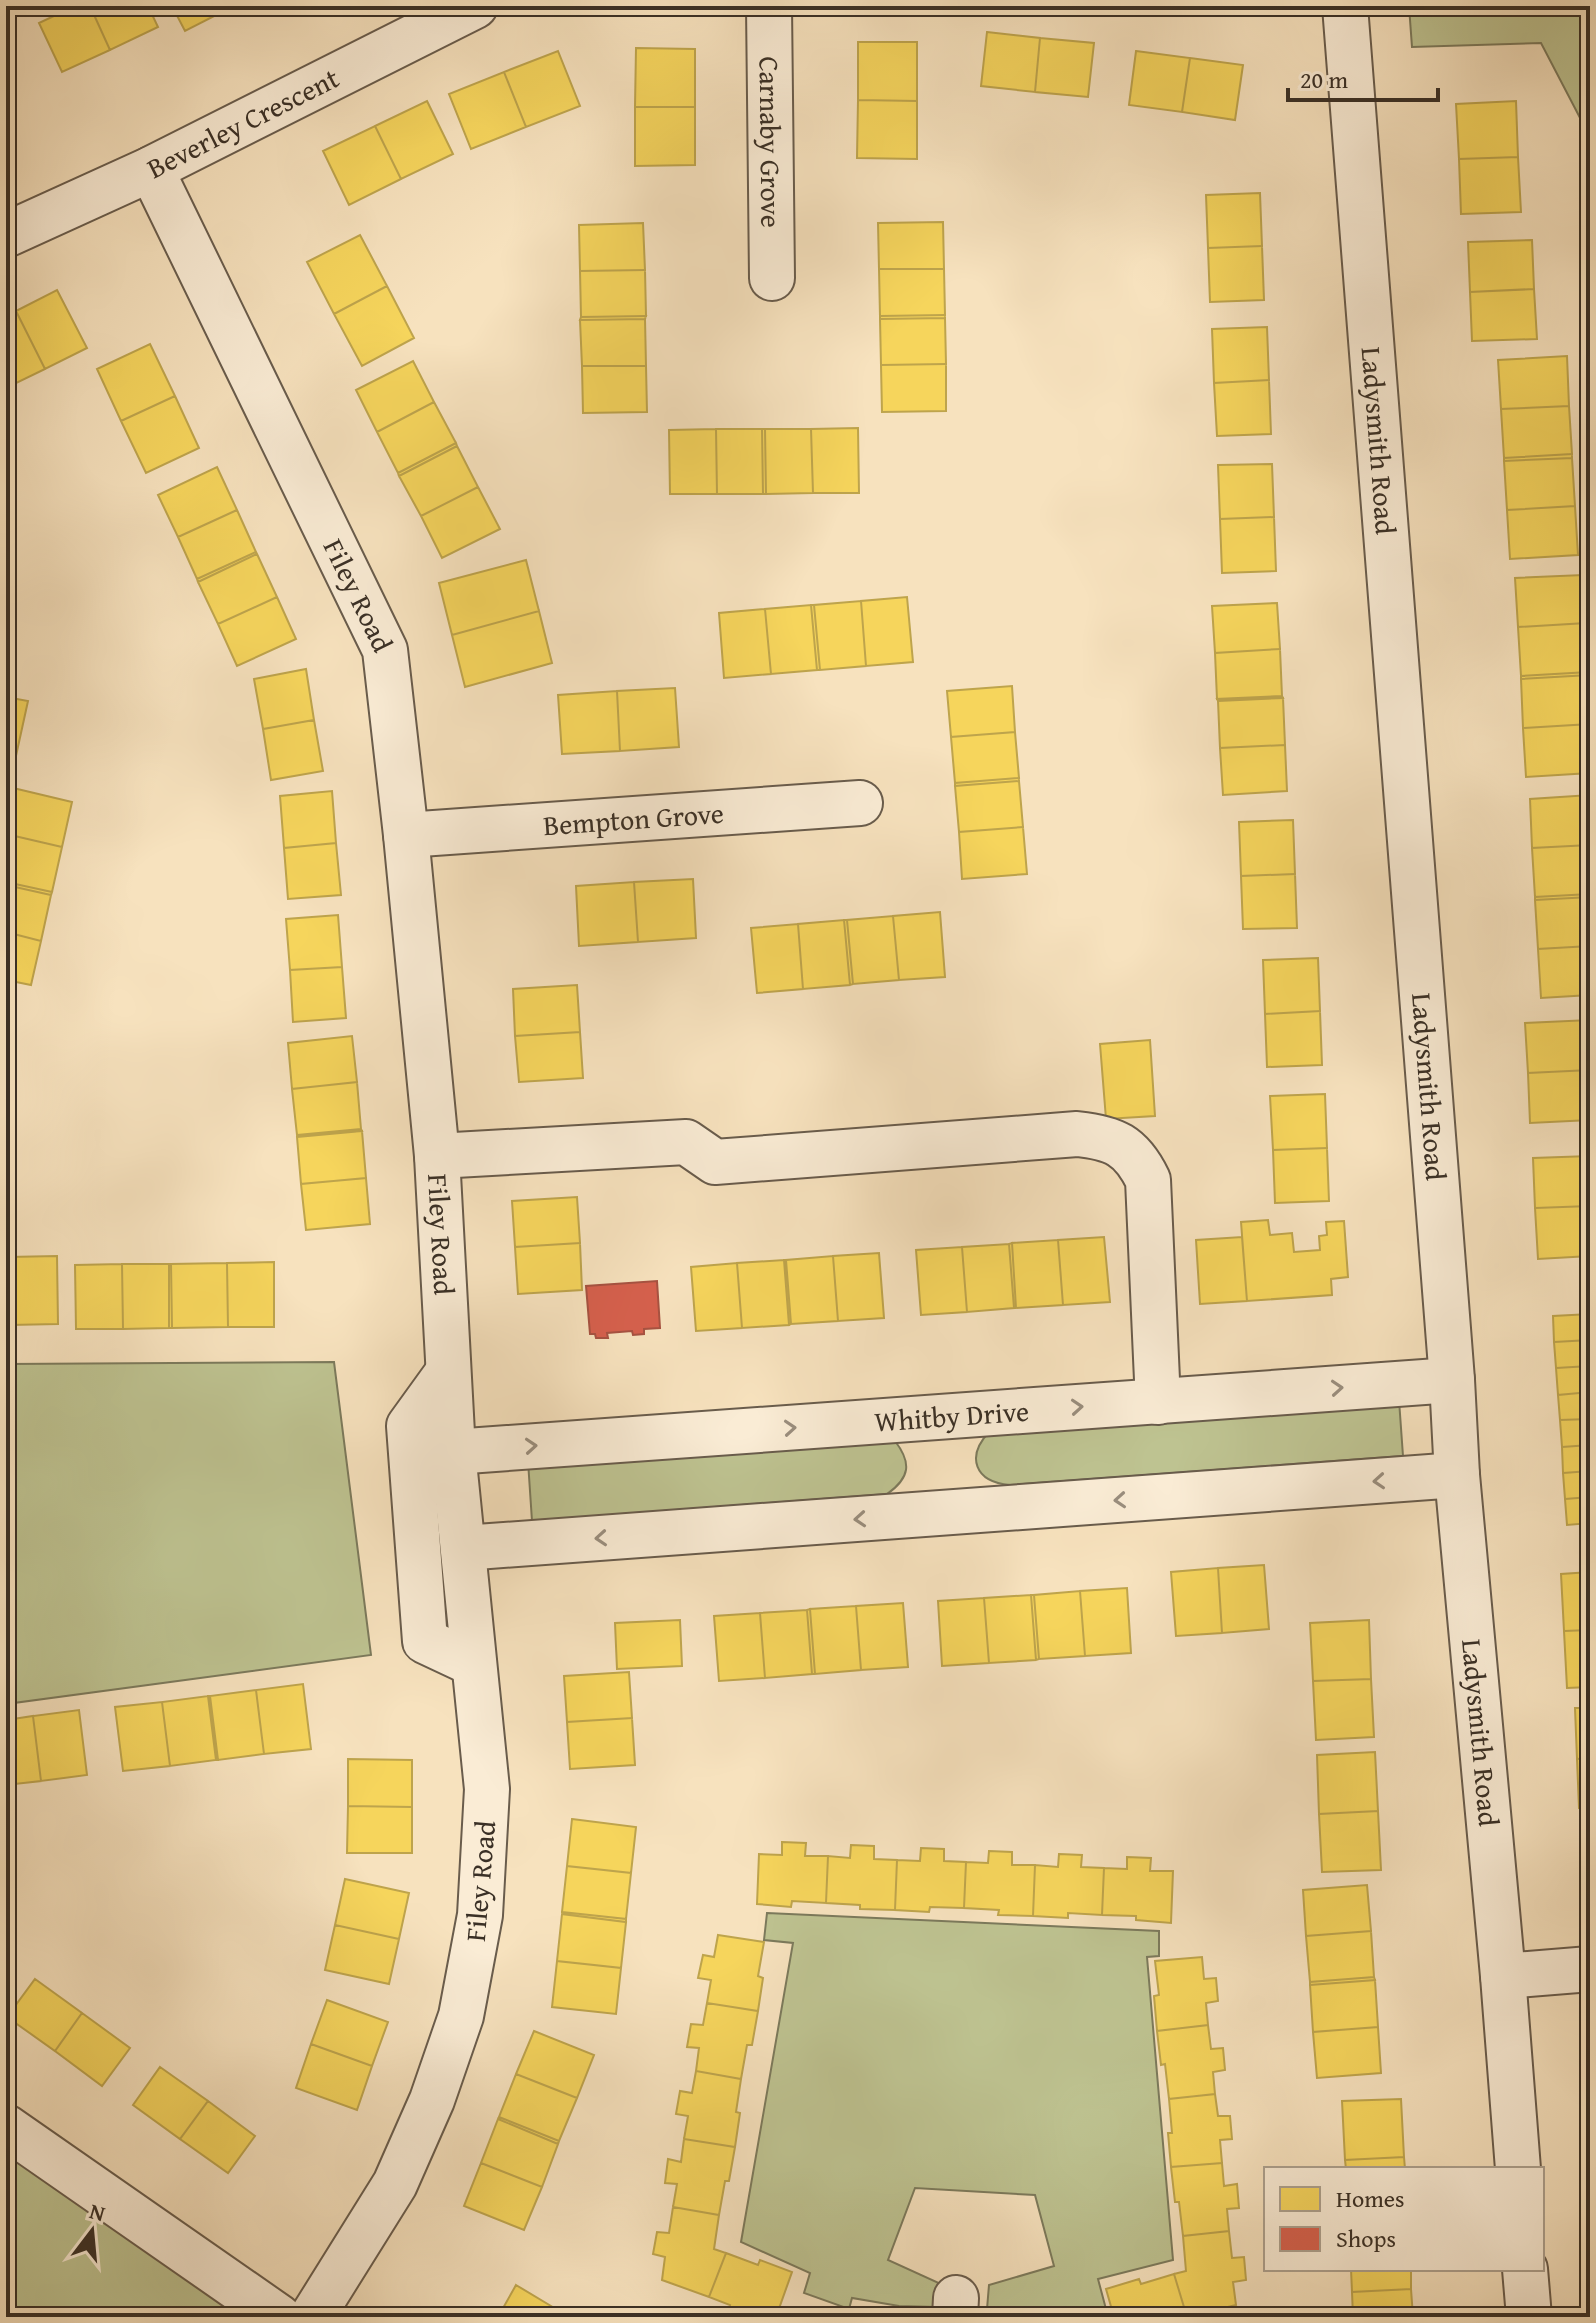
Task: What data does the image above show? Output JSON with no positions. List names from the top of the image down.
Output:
{
  "streets": {
    "street": [
      "Beverley Crescent",
      "Carnaby Grove",
      "Ladysmith Road",
      "Filey Road",
      "Bempton Grove",
      "Whitby Drive"
    ]
  },
  "crossings": [
    ["Beverley Crescent", "Filey Road"],
    ["Ladysmith Road", "Whitby Drive"],
    ["Filey Road", "Bempton Grove"],
    ["Filey Road", "Whitby Drive"]
  ],
  "legend": ["Homes", "Shops"],
  "scale_bar": "20 m",
  "north": "top"
}
